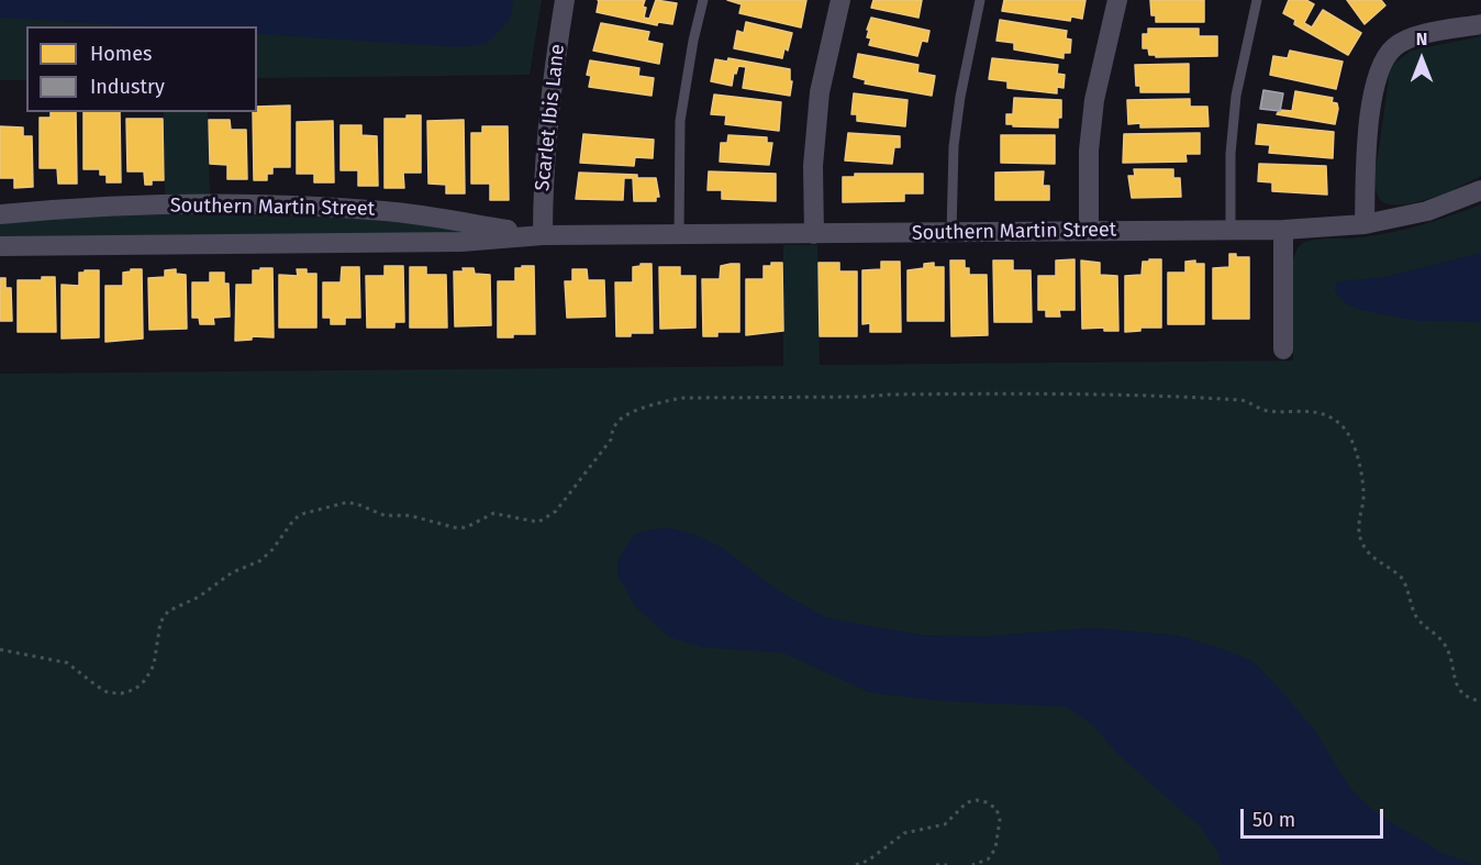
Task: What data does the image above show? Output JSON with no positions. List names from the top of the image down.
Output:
{
  "streets": {
    "street": ["Scarlet Ibis Lane", "Southern Martin Street"]
  },
  "crossings": [
    ["Scarlet Ibis Lane", "Southern Martin Street"]
  ],
  "legend": ["Homes", "Industry"],
  "scale_bar": "50 m",
  "north": "top"
}
